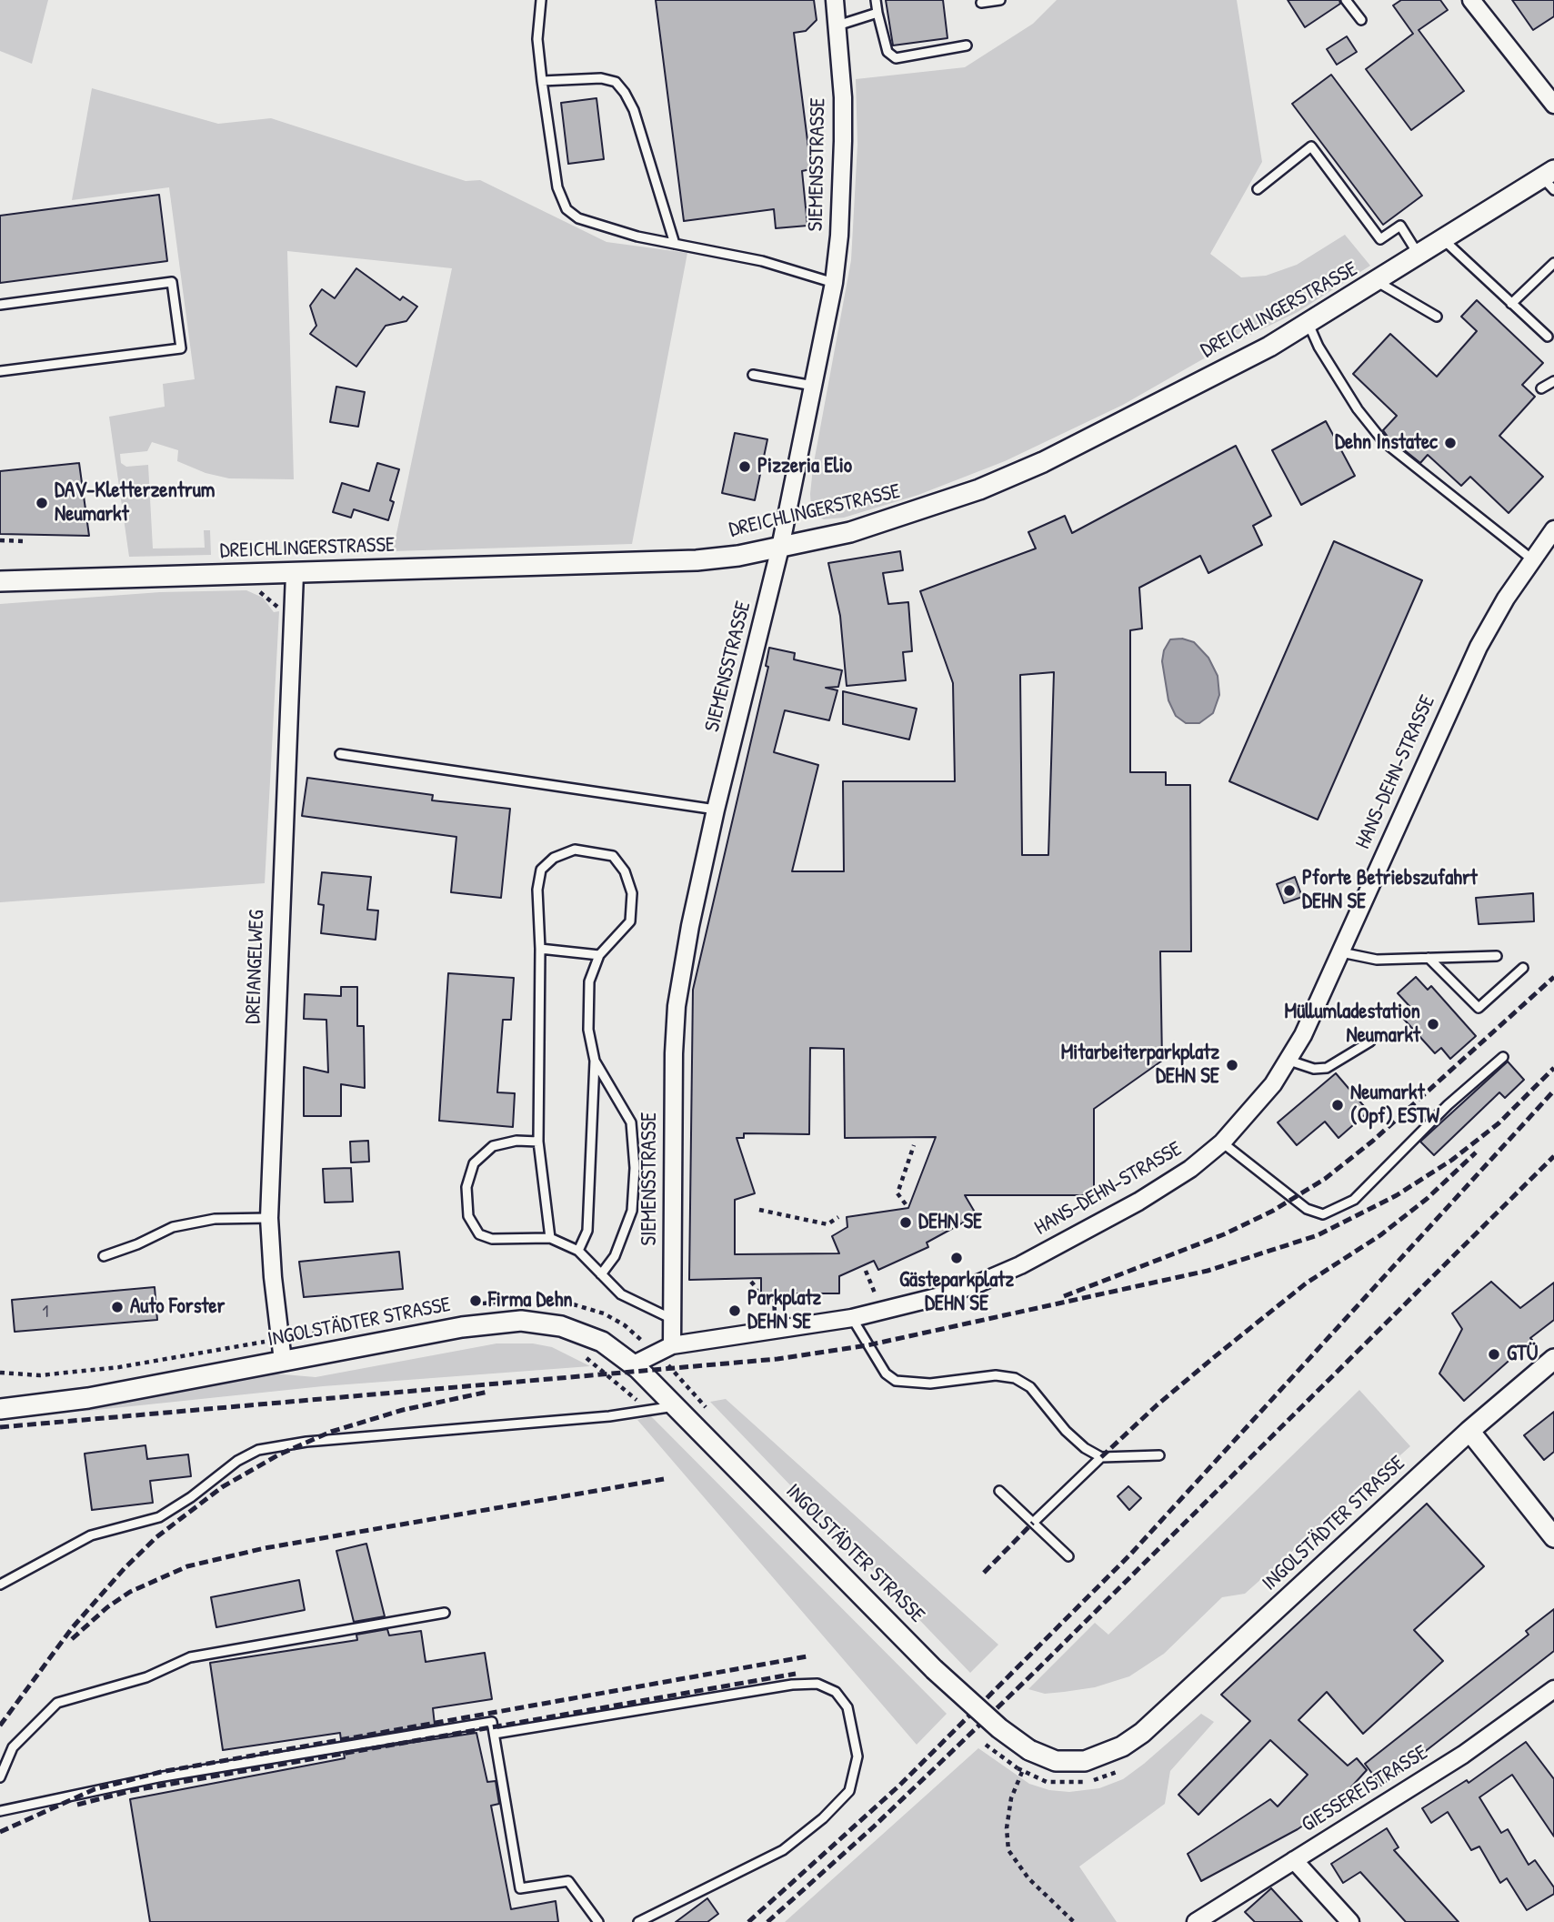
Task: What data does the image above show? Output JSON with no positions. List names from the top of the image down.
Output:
{
  "streets": {
    "street": [
      "SIEMENSSTRASSE",
      "DREICHLINGERSTRASSE",
      "HANS-DEHN-STRASSE",
      "DREIANGELWEG",
      "INGOLSTÄDTER STRASSE",
      "GIESSEREISTRASSE"
    ]
  },
  "crossings": [
    ["SIEMENSSTRASSE", "DREICHLINGERSTRASSE"],
    ["SIEMENSSTRASSE", "HANS-DEHN-STRASSE"],
    ["DREICHLINGERSTRASSE", "DREIANGELWEG"],
    ["HANS-DEHN-STRASSE", "INGOLSTÄDTER STRASSE"],
    ["DREIANGELWEG", "INGOLSTÄDTER STRASSE"]
  ],
  "places": [
    "Dehn Instatec",
    "Pizzeria Elio",
    "DAV-Kletterzentrum Neumarkt",
    "Pforte Betriebszufahrt DEHN SE",
    "Müllumladestation Neumarkt",
    "Mitarbeiterparkplatz DEHN SE",
    "Neumarkt (Opf) ESTW",
    "DEHN SE",
    "Gästeparkplatz DEHN SE",
    "Firma Dehn",
    "Auto Forster",
    "Parkplatz DEHN SE",
    "GTÜ"
  ],
  "house_numbers": ["1"]
}
